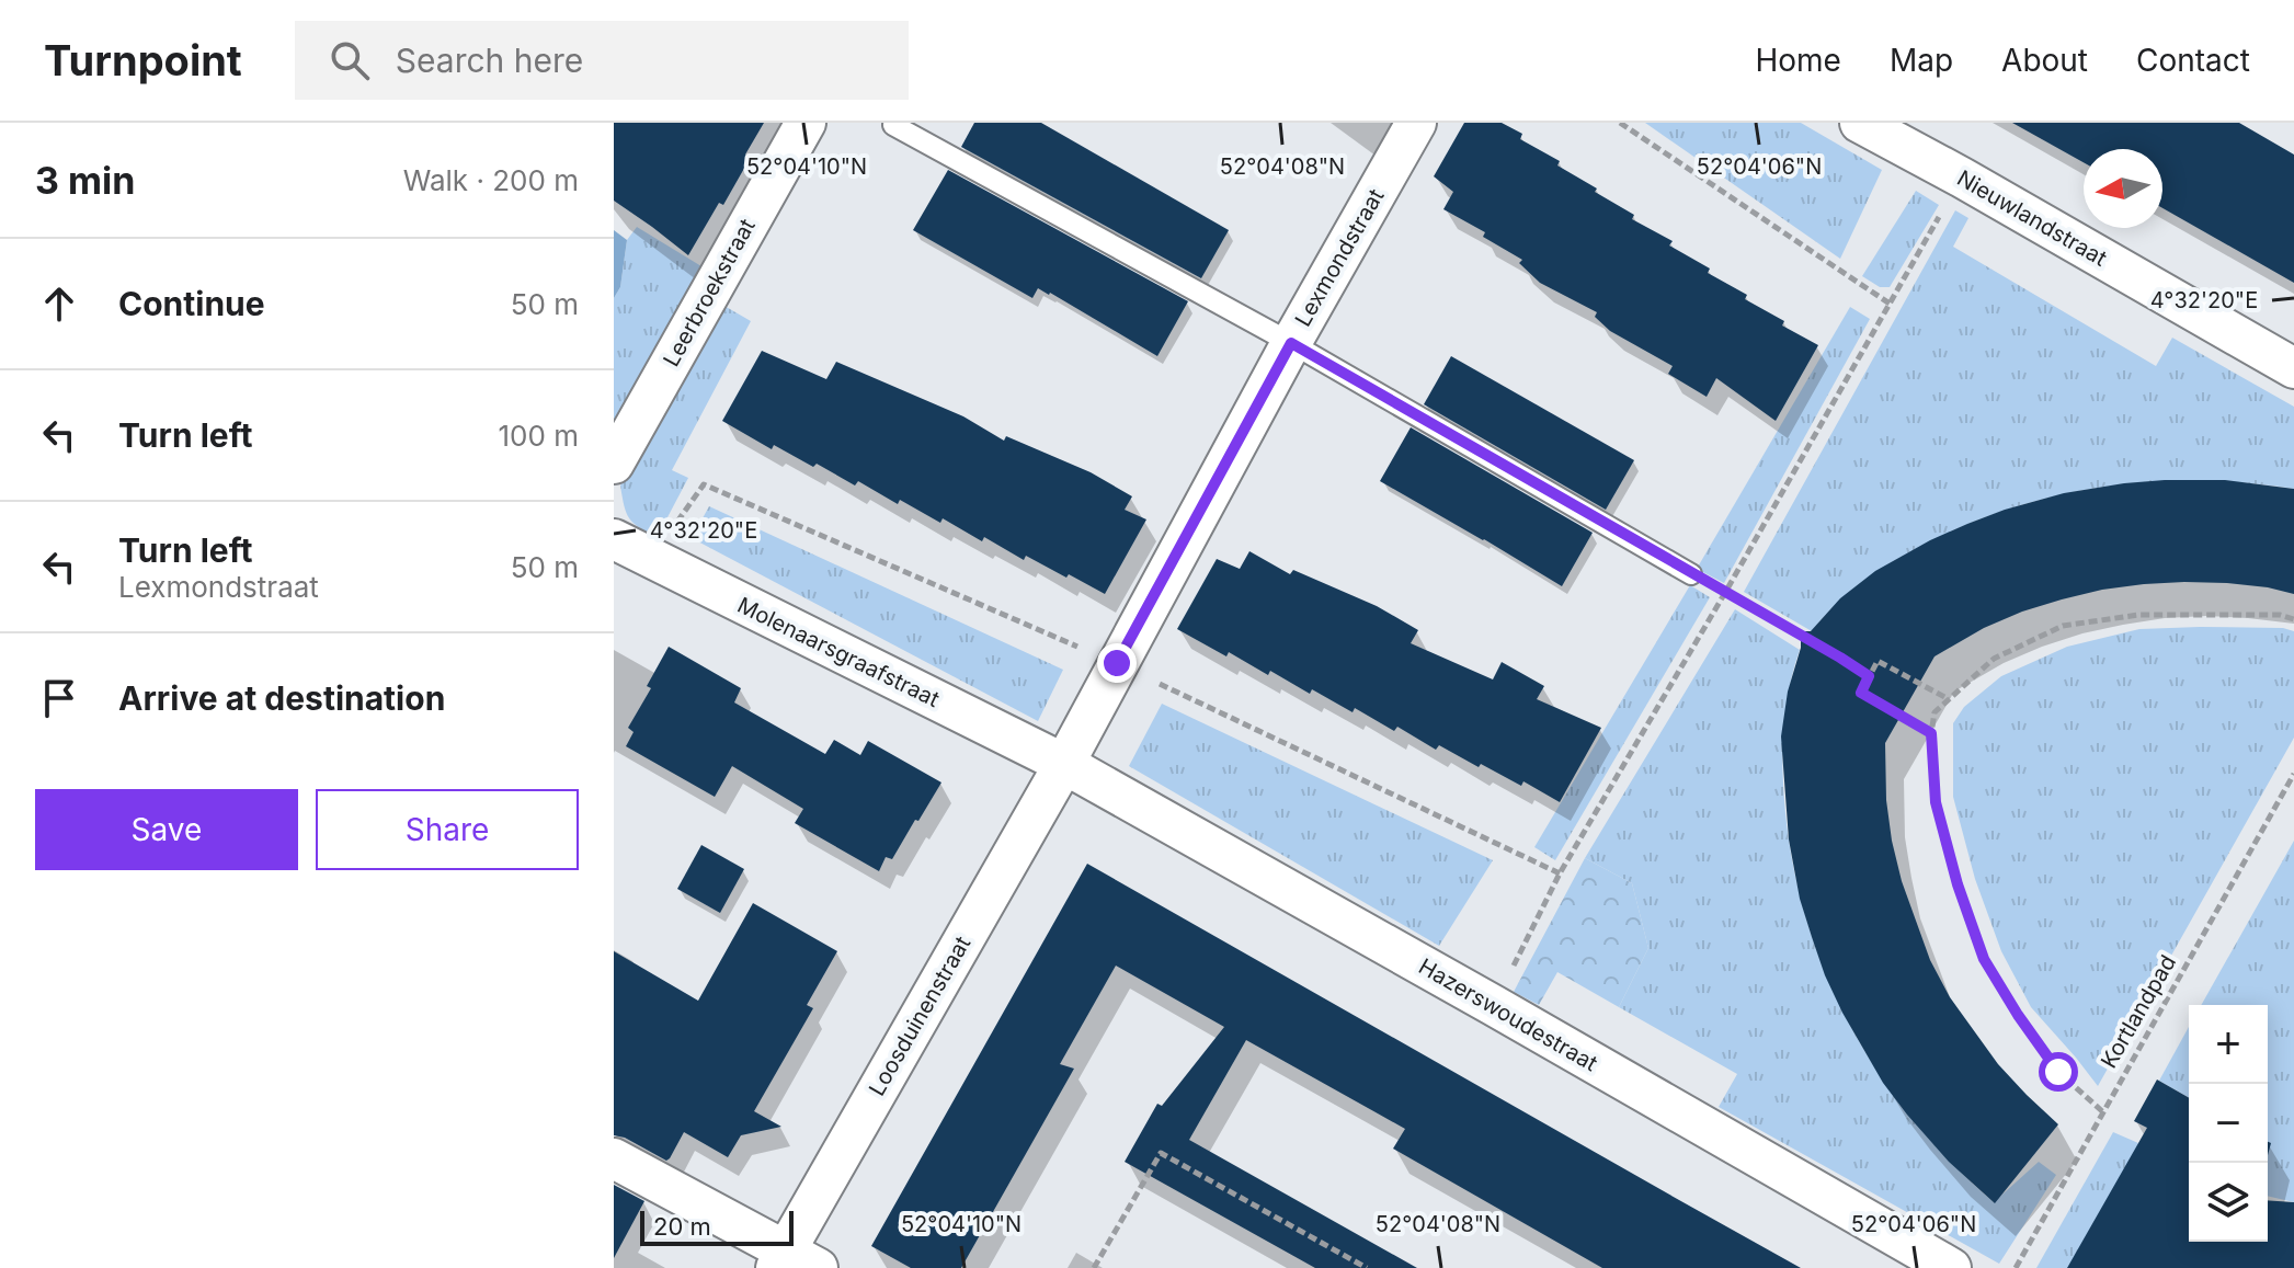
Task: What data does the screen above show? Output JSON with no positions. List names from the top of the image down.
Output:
{
  "streets": {
    "street": [
      "Nieuwlandstraat",
      "Lexmondstraat",
      "Leerbroekstraat",
      "Molenaarsgraafstraat",
      "Hazerswoudestraat",
      "Loosduinenstraat"
    ],
    "path": ["Kortlandpad"]
  },
  "crossings": [
    ["Lexmondstraat", "Molenaarsgraafstraat"],
    ["Lexmondstraat", "Hazerswoudestraat"],
    ["Lexmondstraat", "Loosduinenstraat"],
    ["Molenaarsgraafstraat", "Hazerswoudestraat"],
    ["Molenaarsgraafstraat", "Loosduinenstraat"],
    ["Hazerswoudestraat", "Loosduinenstraat"]
  ],
  "scale_bar": "20 m",
  "north": "left",
  "page": {
    "header": "Turnpoint",
    "search": "Search here",
    "nav": [
      "Home",
      "Map",
      "About",
      "Contact"
    ],
    "heading": ["3 min", "Walk · 200 m"],
    "list": [
      ["Continue", "50 m"],
      ["Turn left", "100 m"],
      ["Turn left", "Lexmondstraat", "50 m"],
      "Arrive at destination"
    ],
    "buttons": ["Save", "Share"],
    "map_buttons": ["+", "−"],
    "scale": "20 m"
  },
  "coordinates": [
    "52°04'10\"N",
    "52°04'08\"N",
    "52°04'06\"N",
    "4°32'20\"E"
  ]
}
